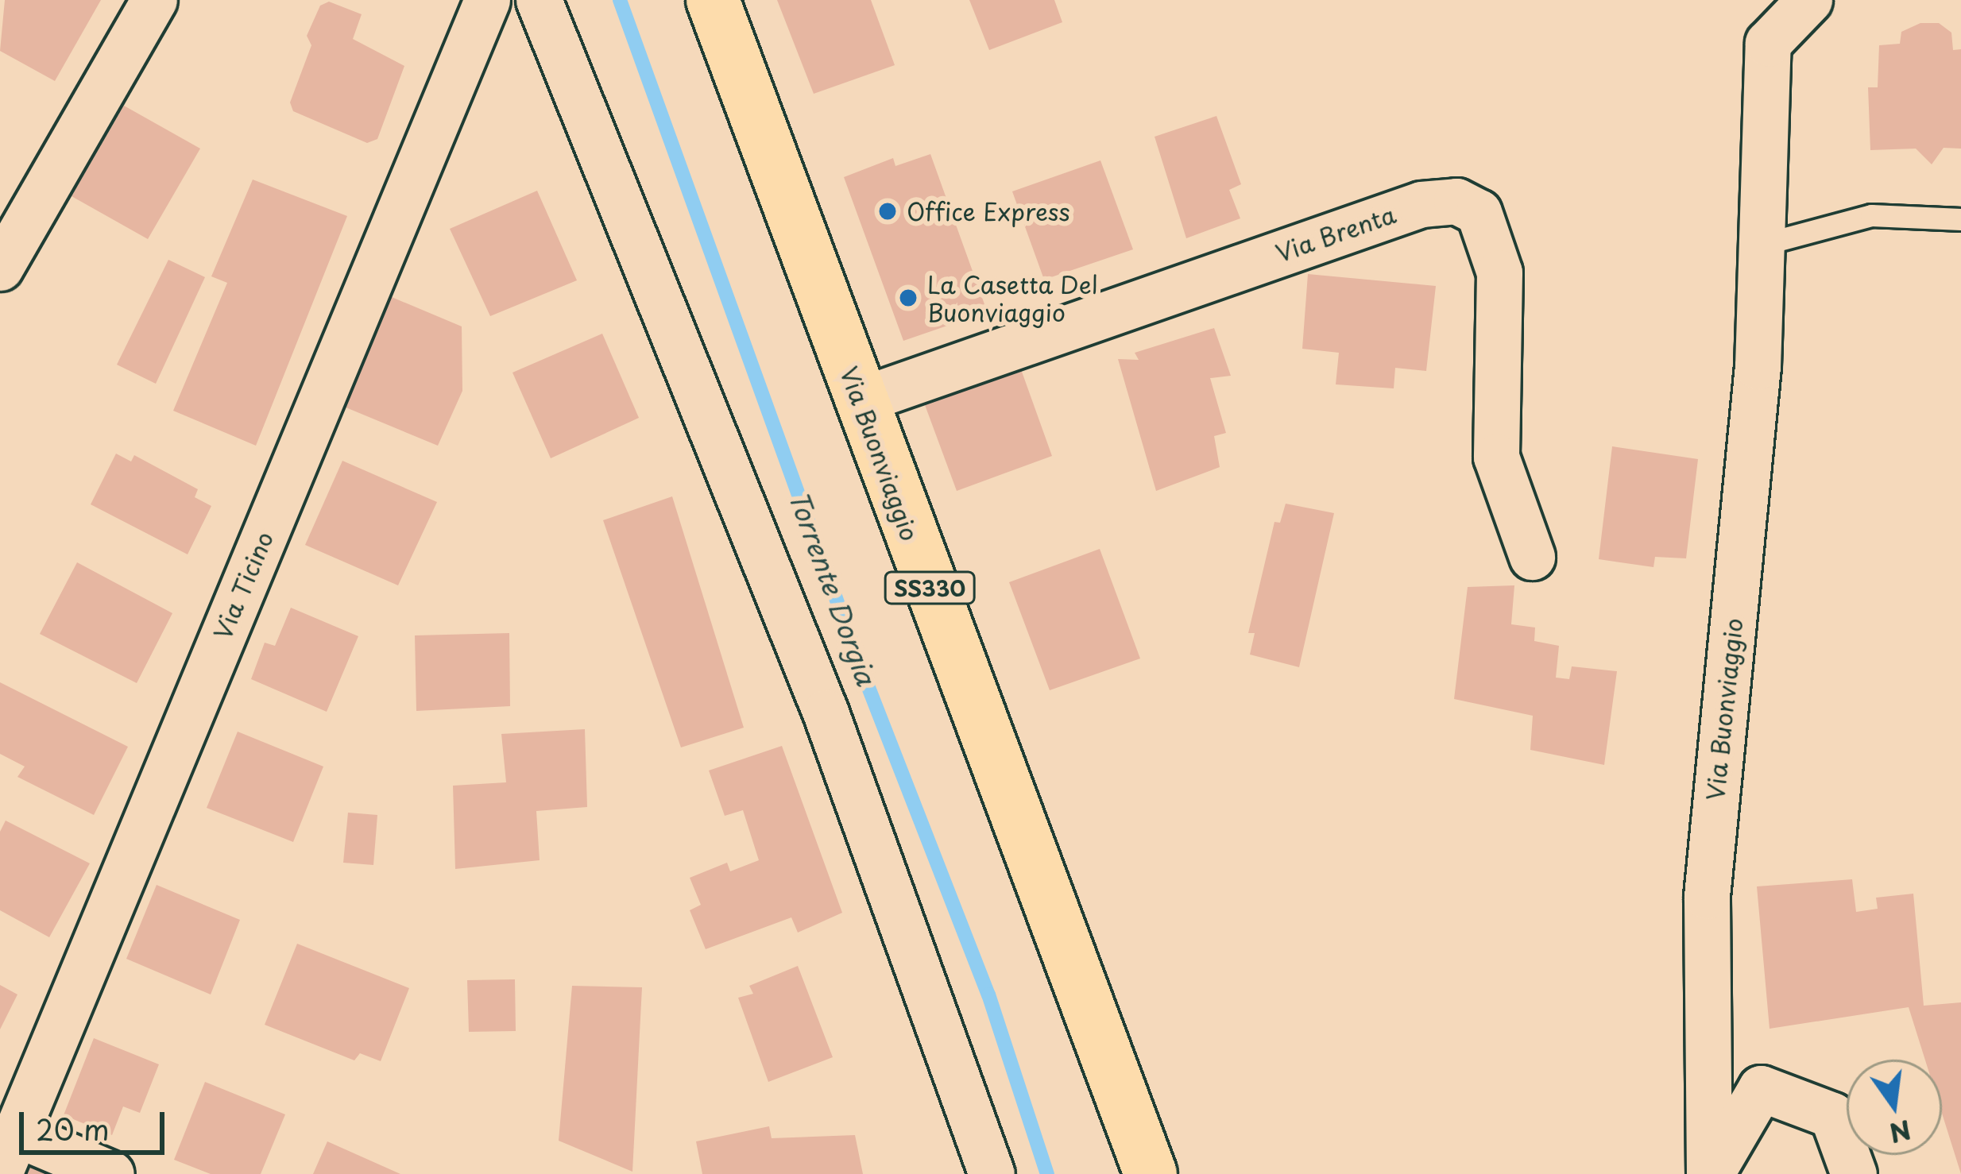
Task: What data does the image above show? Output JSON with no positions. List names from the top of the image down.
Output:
{
  "streets": {
    "main road": ["Via Buonviaggio", "SS330"],
    "street": ["Via Brenta", "Via Ticino"]
  },
  "crossings": [
    ["Via Brenta", "Via Buonviaggio"]
  ],
  "water": ["Torrente Dorgia"],
  "places": ["Office Express", "La Casetta Del Buonviaggio"],
  "scale_bar": "20 m",
  "north": "bottom"
}
